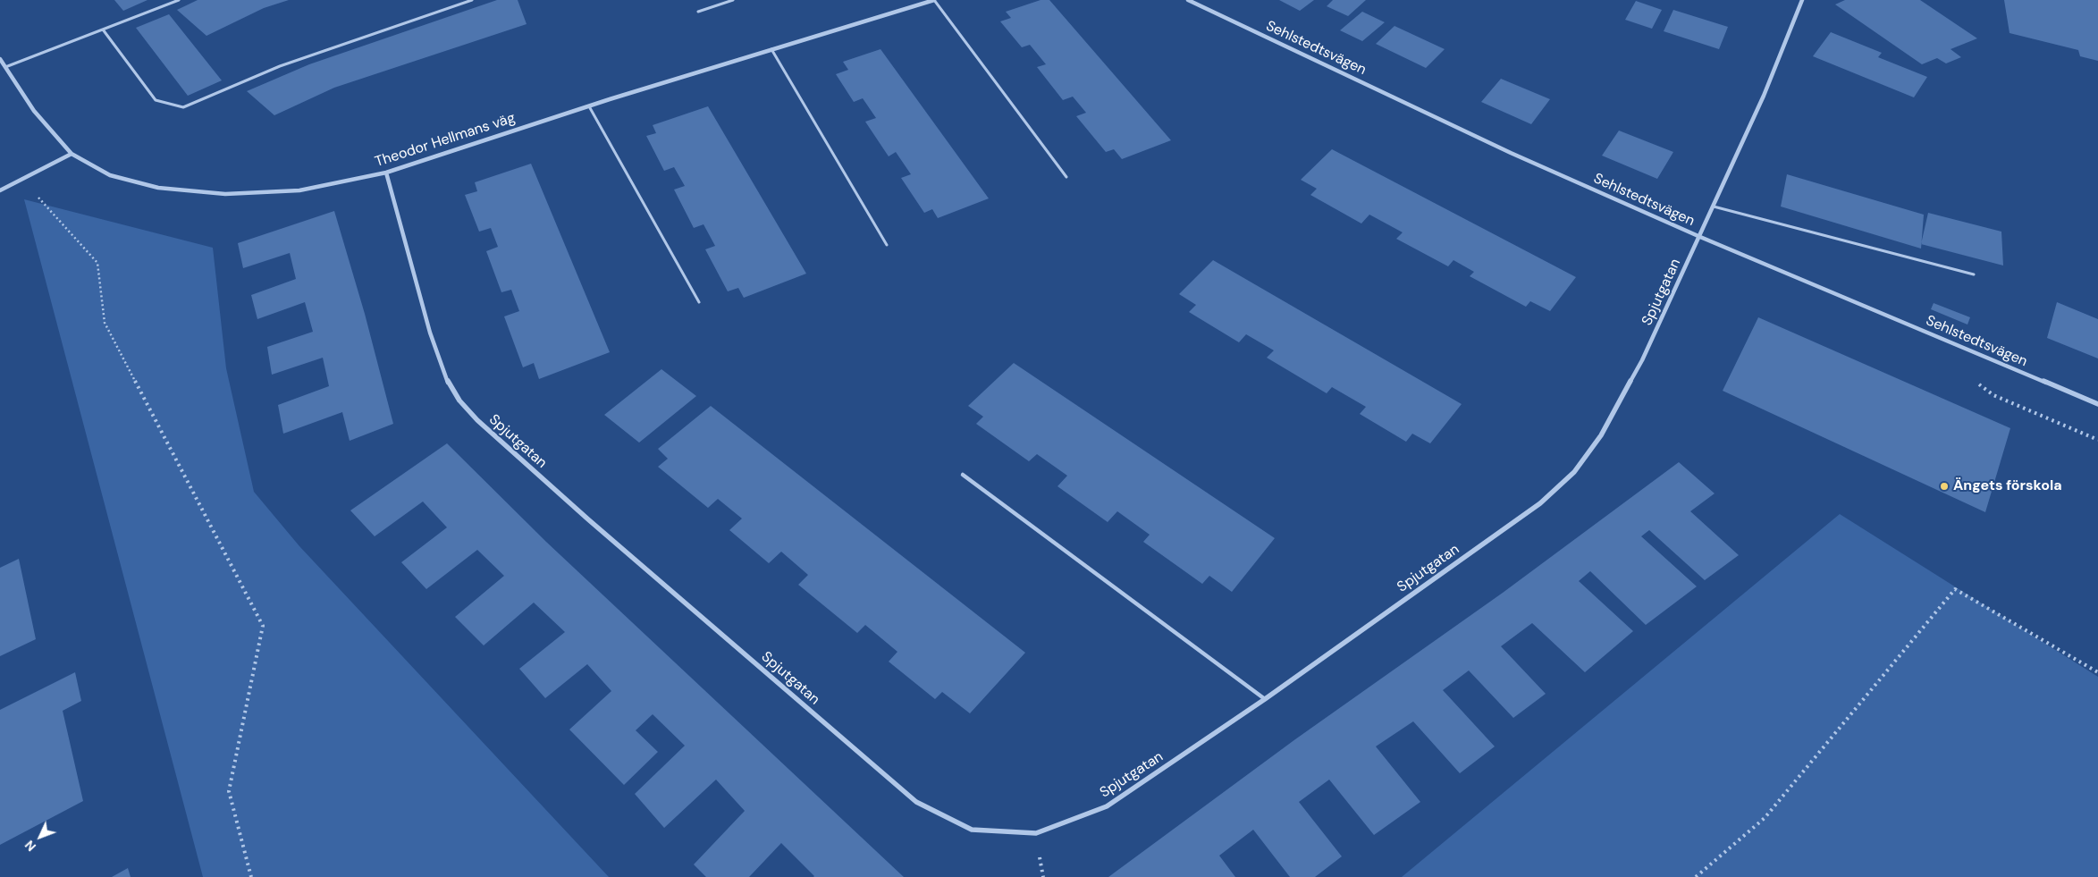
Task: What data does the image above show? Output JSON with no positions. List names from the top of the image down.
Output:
{
  "streets": {
    "street": ["Sehlstedtsvägen", "Theodor Hellmans väg", "Spjutgatan"]
  },
  "crossings": [
    ["Sehlstedtsvägen", "Spjutgatan"],
    ["Theodor Hellmans väg", "Spjutgatan"]
  ],
  "places": ["Ängets förskola"],
  "north": "bottom left"
}
